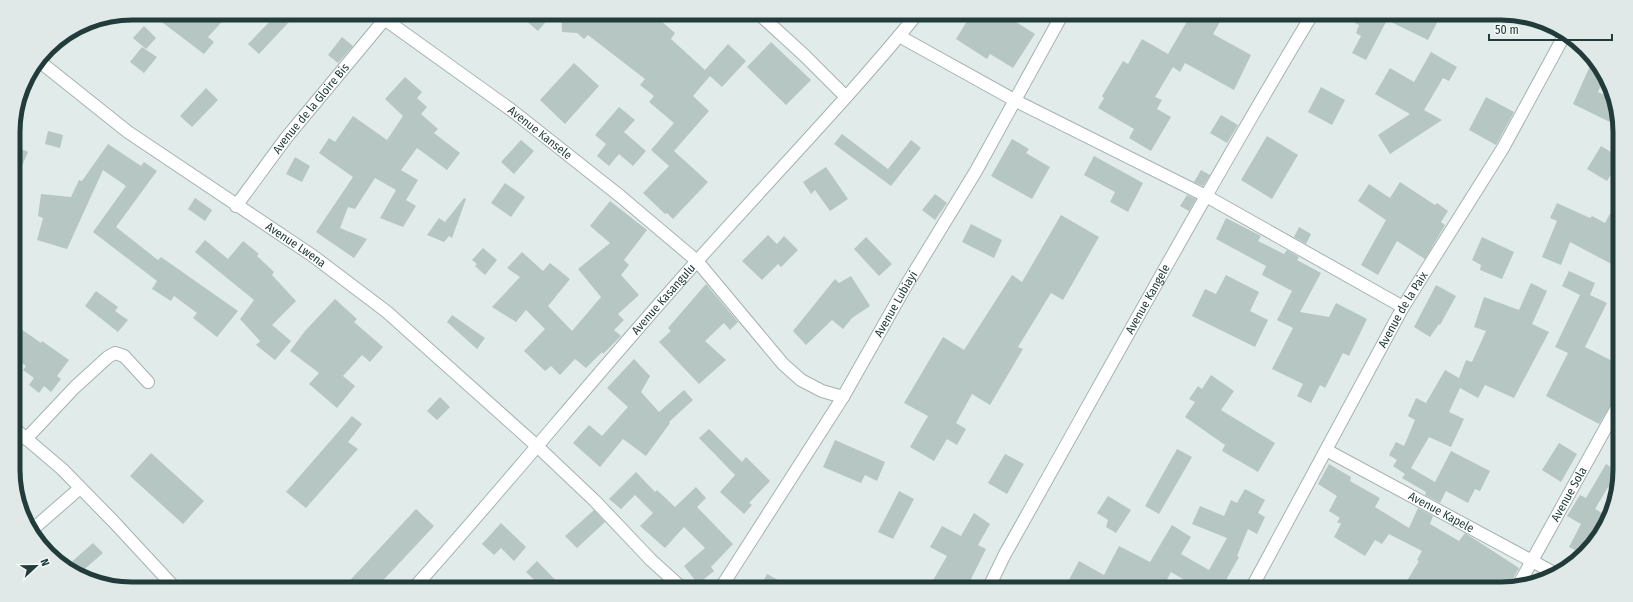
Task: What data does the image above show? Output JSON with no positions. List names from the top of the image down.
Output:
{
  "streets": {
    "street": [
      "Avenue de la Gloire Bis",
      "Avenue Kansele",
      "Avenue Lwena",
      "Avenue Kasangulu",
      "Avenue Kangele",
      "Avenue Lubiayi",
      "Avenue de la Paix",
      "Avenue Sola",
      "Avenue Kapele"
    ]
  },
  "crossings": [
    ["Avenue de la Gloire Bis", "Avenue Lwena"],
    ["Avenue Kansele", "Avenue Kasangulu"],
    ["Avenue Kansele", "Avenue Lubiayi"],
    ["Avenue Lwena", "Avenue Kasangulu"],
    ["Avenue de la Paix", "Avenue Kapele"],
    ["Avenue Sola", "Avenue Kapele"]
  ],
  "scale_bar": "50 m",
  "north": "right"
}
